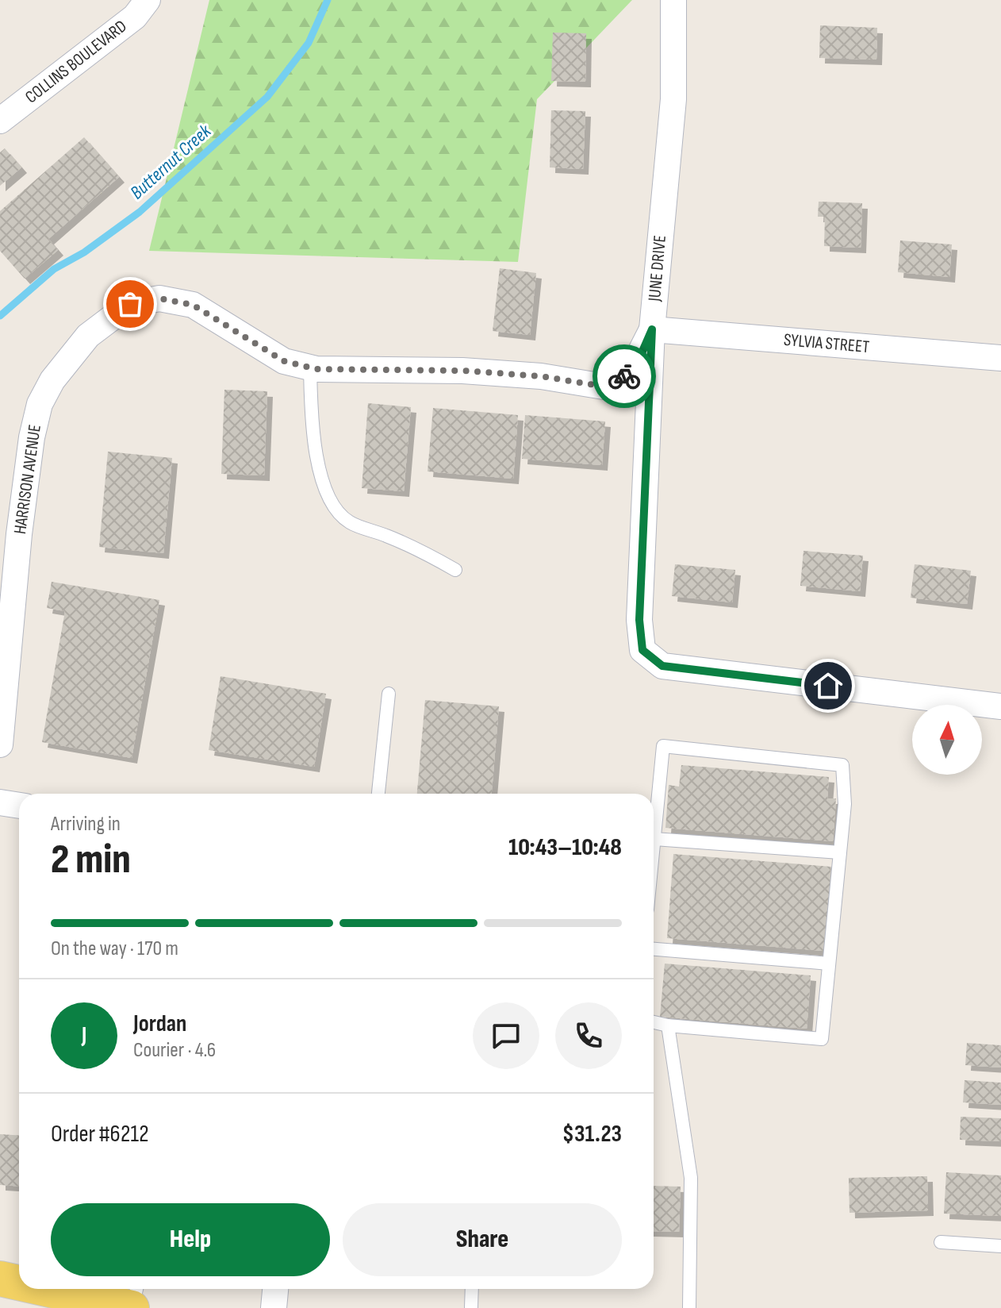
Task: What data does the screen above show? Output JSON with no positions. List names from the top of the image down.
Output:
{
  "streets": {
    "street": [
      "COLLINS BOULEVARD",
      "JUNE DRIVE",
      "SYLVIA STREET",
      "HARRISON AVENUE"
    ]
  },
  "crossings": [
    ["JUNE DRIVE", "SYLVIA STREET"],
    ["JUNE DRIVE", "HARRISON AVENUE"],
    ["SYLVIA STREET", "HARRISON AVENUE"]
  ],
  "water": ["Butternut Creek"],
  "north": "top",
  "page": {
    "heading": ["2 min", "Arriving in", "10:43–10:48"],
    "panel": [
      "Jordan",
      "Courier · 4.6",
      "Order #6212",
      "$31.23"
    ],
    "bar": "On the way · 170 m",
    "round": "J",
    "buttons": ["Help", "Share"]
  }
}
